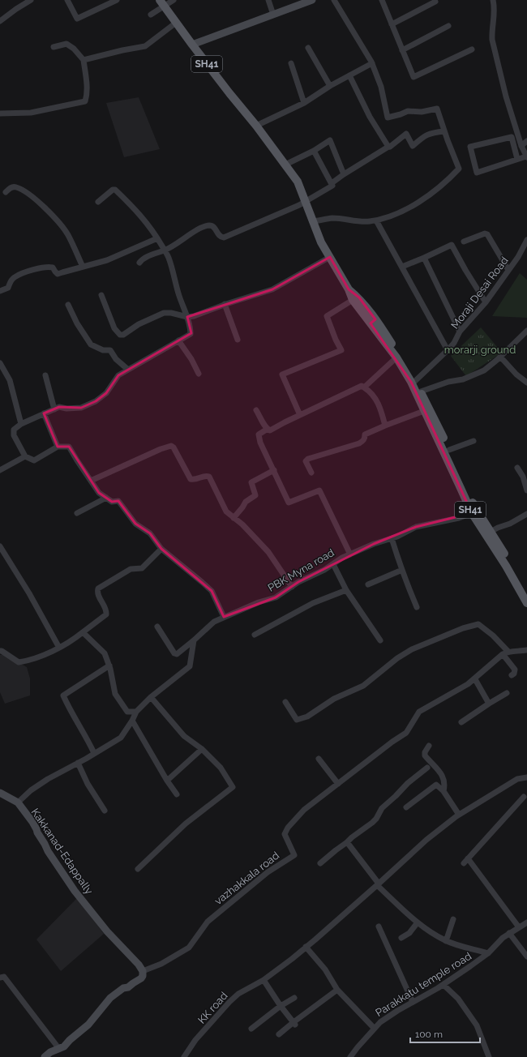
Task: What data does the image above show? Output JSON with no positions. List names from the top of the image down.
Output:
{
  "streets": {
    "main road": ["SH41"],
    "street": [
      "Moraji Desai Road",
      "PBK Myna road",
      "Kakkanad-Edappally",
      "vazhakkala road",
      "Parakkatu temple road",
      "KK road"
    ]
  },
  "crossings": [
    ["SH41", "PBK Myna road"],
    ["Kakkanad-Edappally", "vazhakkala road"]
  ],
  "parks": ["morarji ground"],
  "scale_bar": "100 m"
}
